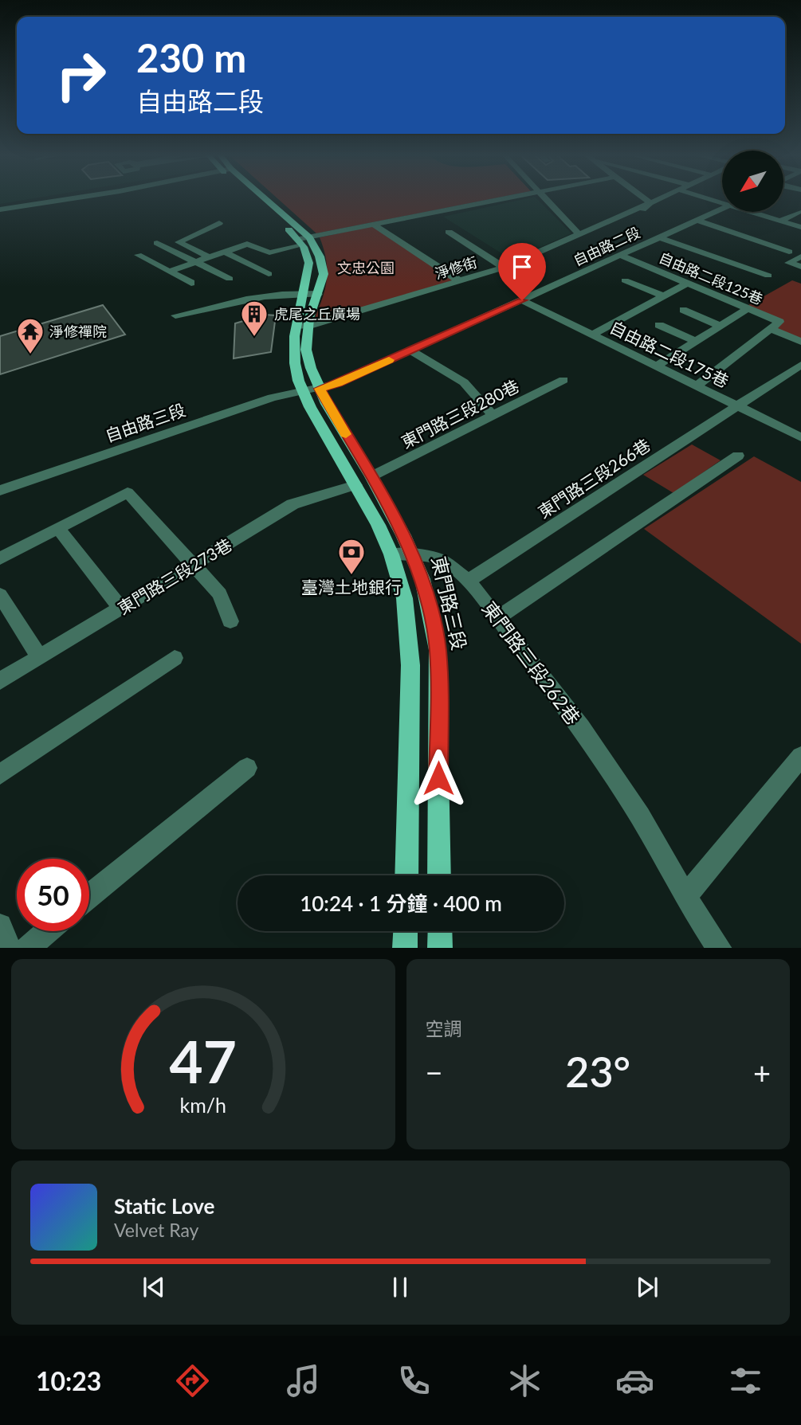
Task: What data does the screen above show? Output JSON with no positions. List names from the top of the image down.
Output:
{
  "streets": {
    "main road": ["東門路三段"],
    "street": [
      "自由路二段",
      "淨修街",
      "自由路二段125巷",
      "自由路二段175巷",
      "東門路三段280巷",
      "自由路三段",
      "東門路三段266巷",
      "東門路三段273巷",
      "東門路三段262巷"
    ]
  },
  "crossings": [
    ["自由路二段", "自由路二段125巷"],
    ["自由路二段", "自由路二段175巷"],
    ["自由路二段", "自由路三段"],
    ["自由路二段", "東門路三段"],
    ["淨修街", "東門路三段"],
    ["自由路二段175巷", "東門路三段266巷"],
    ["東門路三段280巷", "東門路三段"],
    ["自由路三段", "東門路三段"],
    ["東門路三段266巷", "東門路三段262巷"],
    ["東門路三段273巷", "東門路三段"],
    ["東門路三段", "東門路三段262巷"]
  ],
  "parks": ["文忠公園"],
  "places": {
    "building": ["虎尾之丘廣場"],
    "temple": ["淨修禪院"],
    "bank": ["臺灣土地銀行"]
  },
  "north": "bottom left",
  "page": {
    "turn": ["230 m", "自由路二段"],
    "limit": "50",
    "trip": "10:24 · 1 分鐘 · 400 m",
    "tile": "空調",
    "heat": ["−", "23°", "+"],
    "song": ["Static Love", "Velvet Ray"],
    "tabs": "10:23",
    "gauge": ["47", "km/h"]
  }
}
